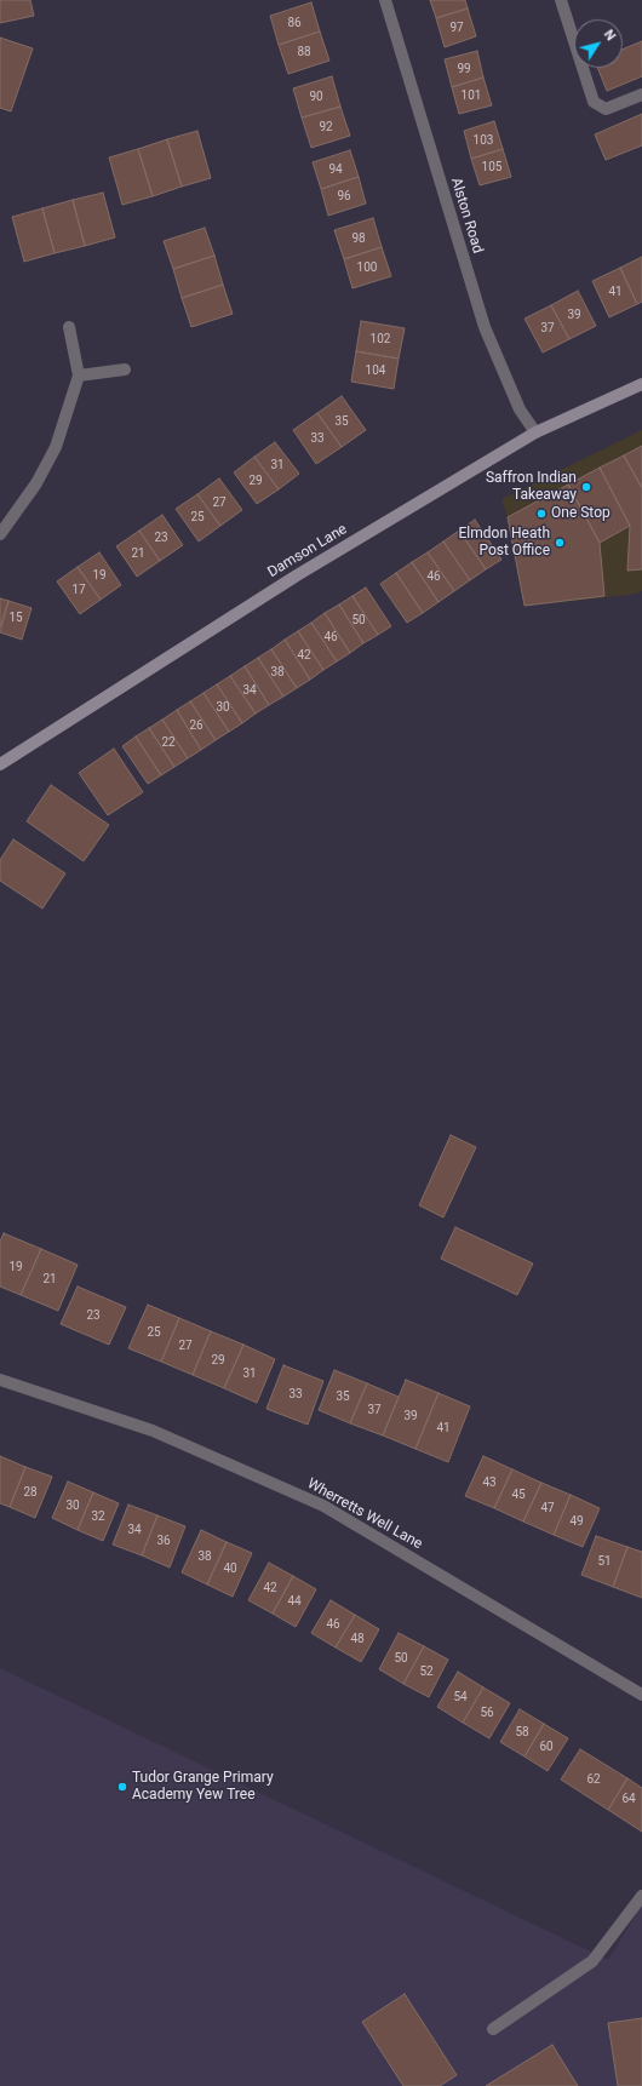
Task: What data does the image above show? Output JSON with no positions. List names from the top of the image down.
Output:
{
  "streets": {
    "street": ["Alston Road", "Damson Lane", "Wherretts Well Lane"]
  },
  "crossings": [
    ["Alston Road", "Damson Lane"]
  ],
  "places": [
    "Saffron Indian Takeaway",
    "One Stop",
    "Elmdon Heath Post Office",
    "Tudor Grange Primary Academy Yew Tree"
  ],
  "house_numbers": [
    "86",
    "97",
    "88",
    "99",
    "101",
    "90",
    "92",
    "103",
    "105",
    "94",
    "96",
    "98",
    "100",
    "41",
    "39",
    "37",
    "102",
    "104",
    "35",
    "33",
    "31",
    "29",
    "27",
    "25",
    "23",
    "21",
    "19",
    "46",
    "17",
    "15",
    "50",
    "46",
    "42",
    "38",
    "34",
    "30",
    "26",
    "22",
    "19",
    "21",
    "23",
    "25",
    "27",
    "29",
    "31",
    "33",
    "35",
    "37",
    "39",
    "41",
    "43",
    "28",
    "45",
    "30",
    "47",
    "32",
    "49",
    "34",
    "36",
    "38",
    "51",
    "40",
    "42",
    "44",
    "46",
    "48",
    "50",
    "52",
    "54",
    "56",
    "58",
    "60",
    "62",
    "64"
  ],
  "north": "top right"
}
